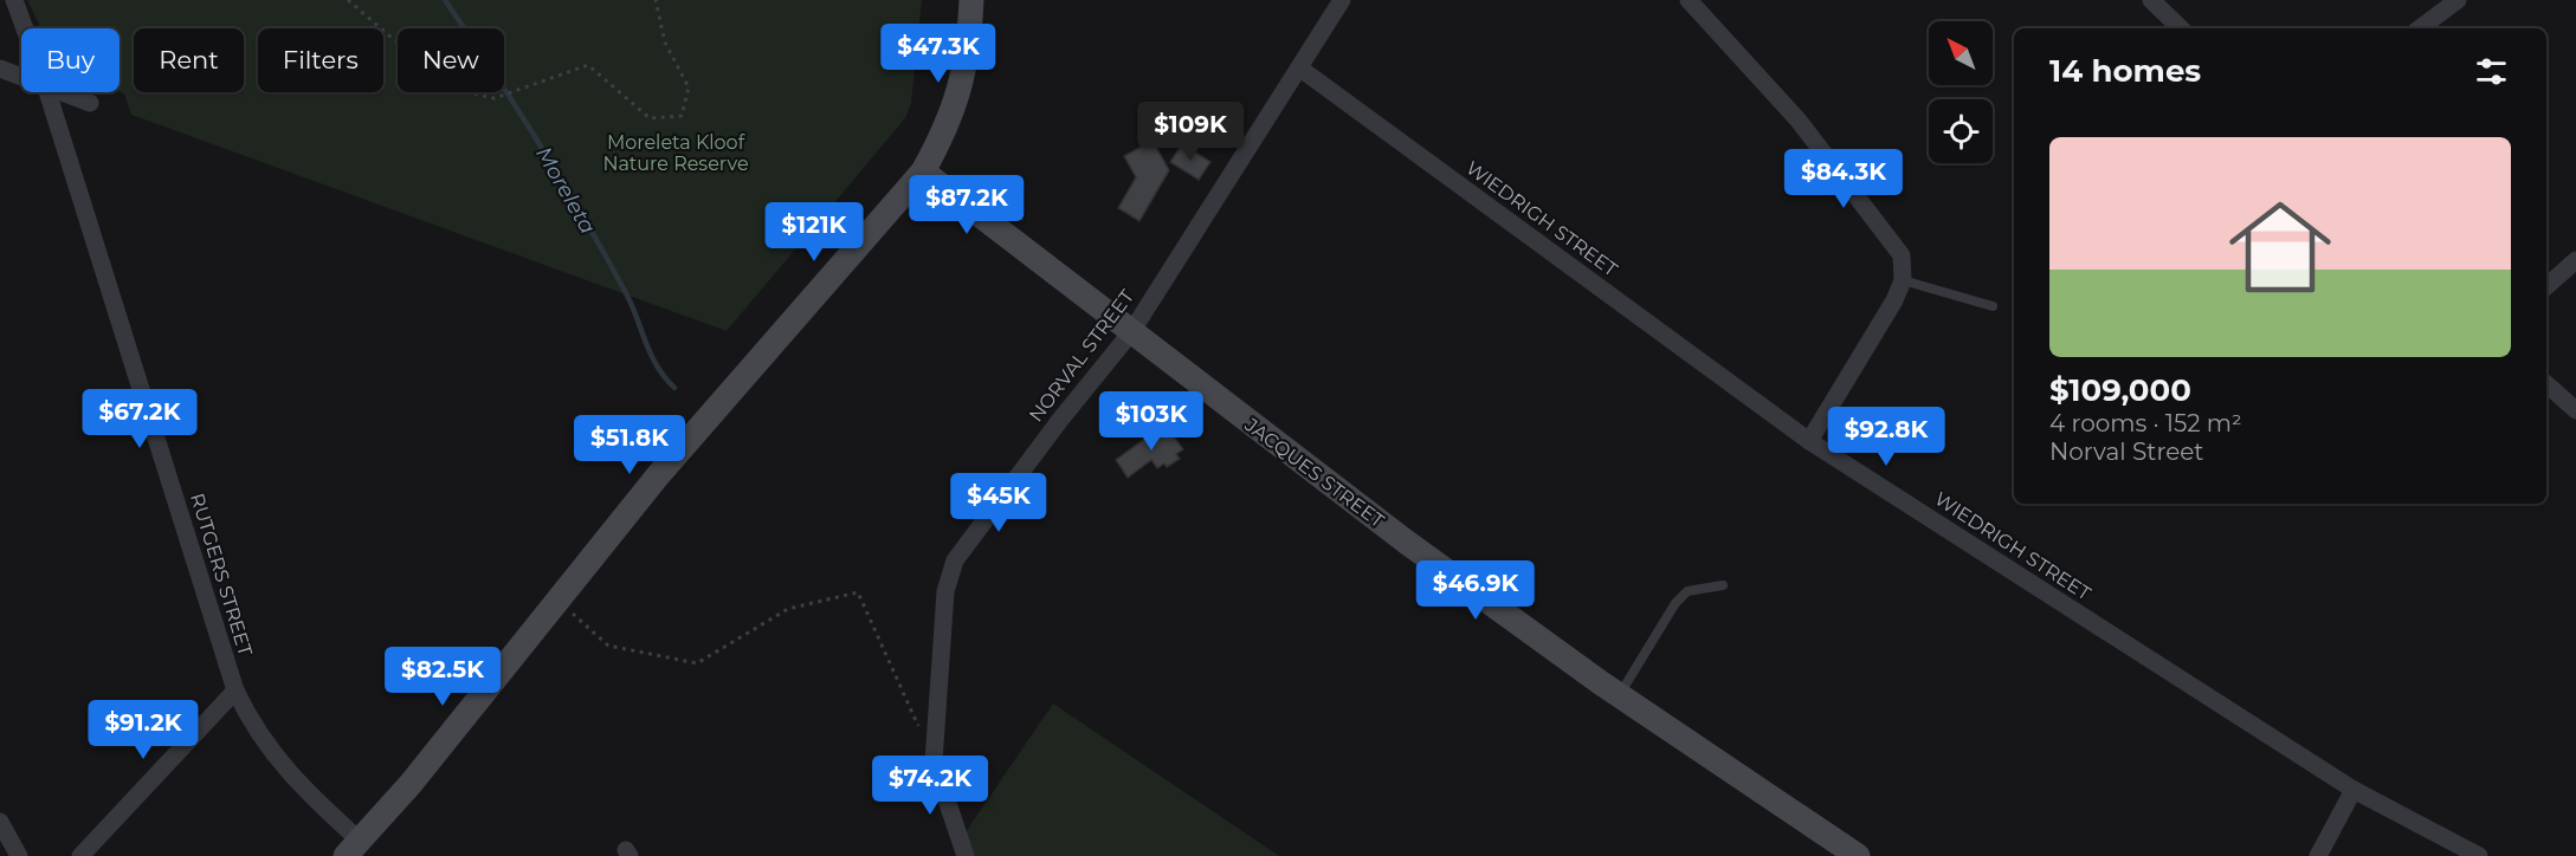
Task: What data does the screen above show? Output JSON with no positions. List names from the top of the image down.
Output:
{
  "streets": {
    "street": [
      "WIEDRIGH STREET",
      "NORVAL STREET",
      "JACQUES STREET",
      "RUTGERS STREET"
    ]
  },
  "crossings": [
    ["WIEDRIGH STREET", "NORVAL STREET"],
    ["NORVAL STREET", "JACQUES STREET"]
  ],
  "water": ["Moreleta"],
  "parks": ["Moreleta Kloof Nature Reserve"],
  "north": "top left",
  "page": {
    "price": [
      "$47.3K",
      "$109K",
      "$84.3K",
      "$87.2K",
      "$121K",
      "$67.2K",
      "$103K",
      "$92.8K",
      "$51.8K",
      "$45K",
      "$46.9K",
      "$82.5K",
      "$91.2K",
      "$74.2K"
    ],
    "chip": [
      "Buy",
      "Rent",
      "Filters",
      "New"
    ],
    "heading": "14 homes",
    "list": [
      {
        "name": "$109,000",
        "note": "4 rooms · 152 m² · Norval Street"
      }
    ]
  }
}
